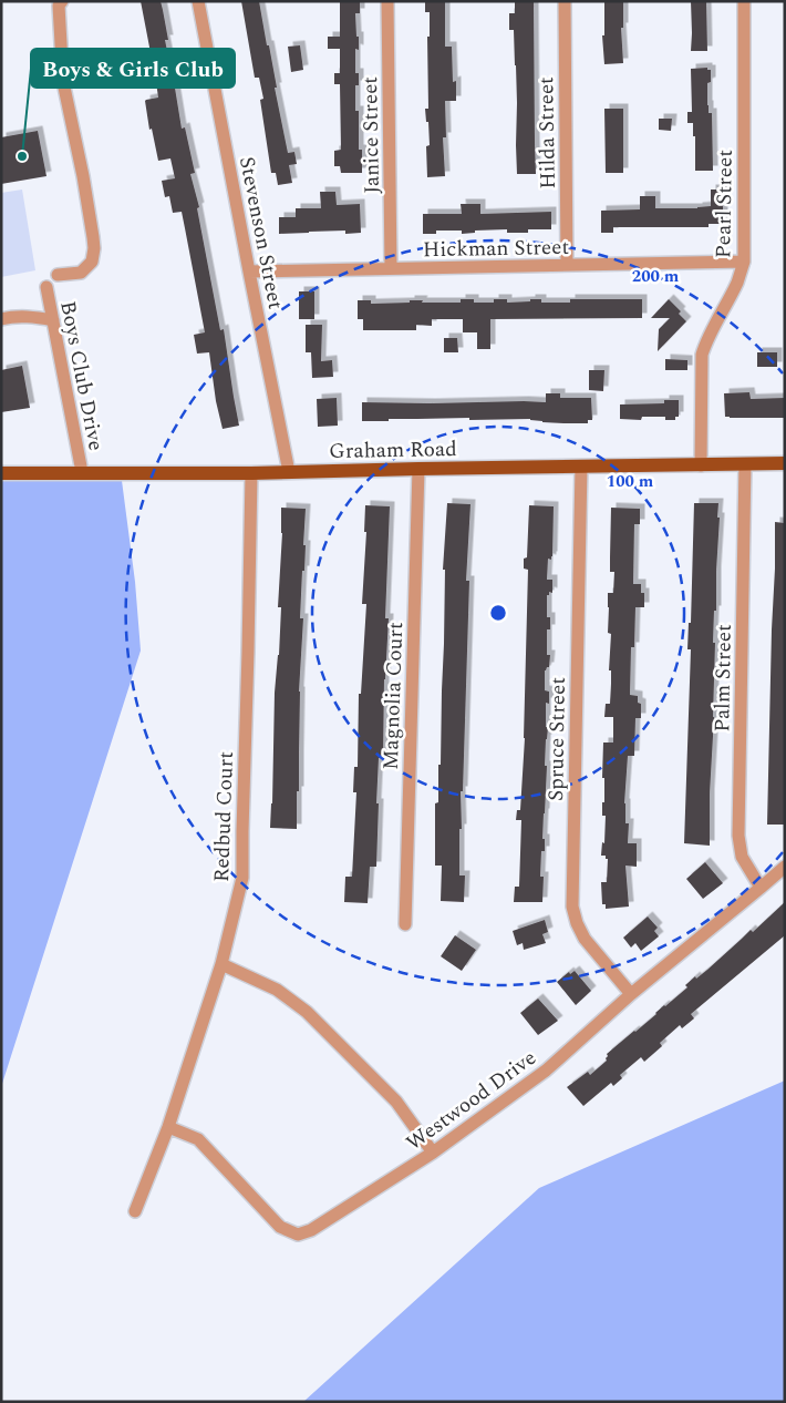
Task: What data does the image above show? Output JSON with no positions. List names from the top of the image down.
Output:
{
  "streets": {
    "main road": ["Graham Road"],
    "street": [
      "Hilda Street",
      "Janice Street",
      "Pearl Street",
      "Stevenson Street",
      "Hickman Street",
      "Boys Club Drive",
      "Palm Street",
      "Magnolia Court",
      "Spruce Street",
      "Redbud Court",
      "Westwood Drive"
    ]
  },
  "crossings": [
    ["Hilda Street", "Hickman Street"],
    ["Janice Street", "Hickman Street"],
    ["Pearl Street", "Hickman Street"],
    ["Pearl Street", "Graham Road"],
    ["Stevenson Street", "Hickman Street"],
    ["Stevenson Street", "Graham Road"],
    ["Boys Club Drive", "Graham Road"],
    ["Graham Road", "Palm Street"],
    ["Graham Road", "Magnolia Court"],
    ["Graham Road", "Spruce Street"],
    ["Graham Road", "Redbud Court"],
    ["Palm Street", "Westwood Drive"],
    ["Spruce Street", "Westwood Drive"],
    ["Redbud Court", "Westwood Drive"]
  ],
  "places": ["Boys & Girls Club"],
  "rings": ["200 m", "100 m"]
}
